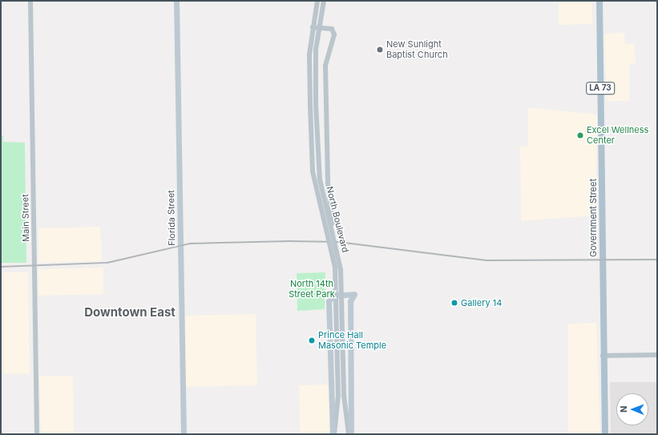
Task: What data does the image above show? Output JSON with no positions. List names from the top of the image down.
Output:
{
  "streets": {
    "main road": ["LA 73", "Florida Street", "Government Street"],
    "street": ["Main Street", "North Boulevard"]
  },
  "districts": ["Downtown East"],
  "parks": ["North 14th Street Park"],
  "places": [
    "New Sunlight Baptist Church",
    "Excel Wellness Center",
    "Gallery 14",
    "Prince Hall Masonic Temple"
  ],
  "north": "left"
}
